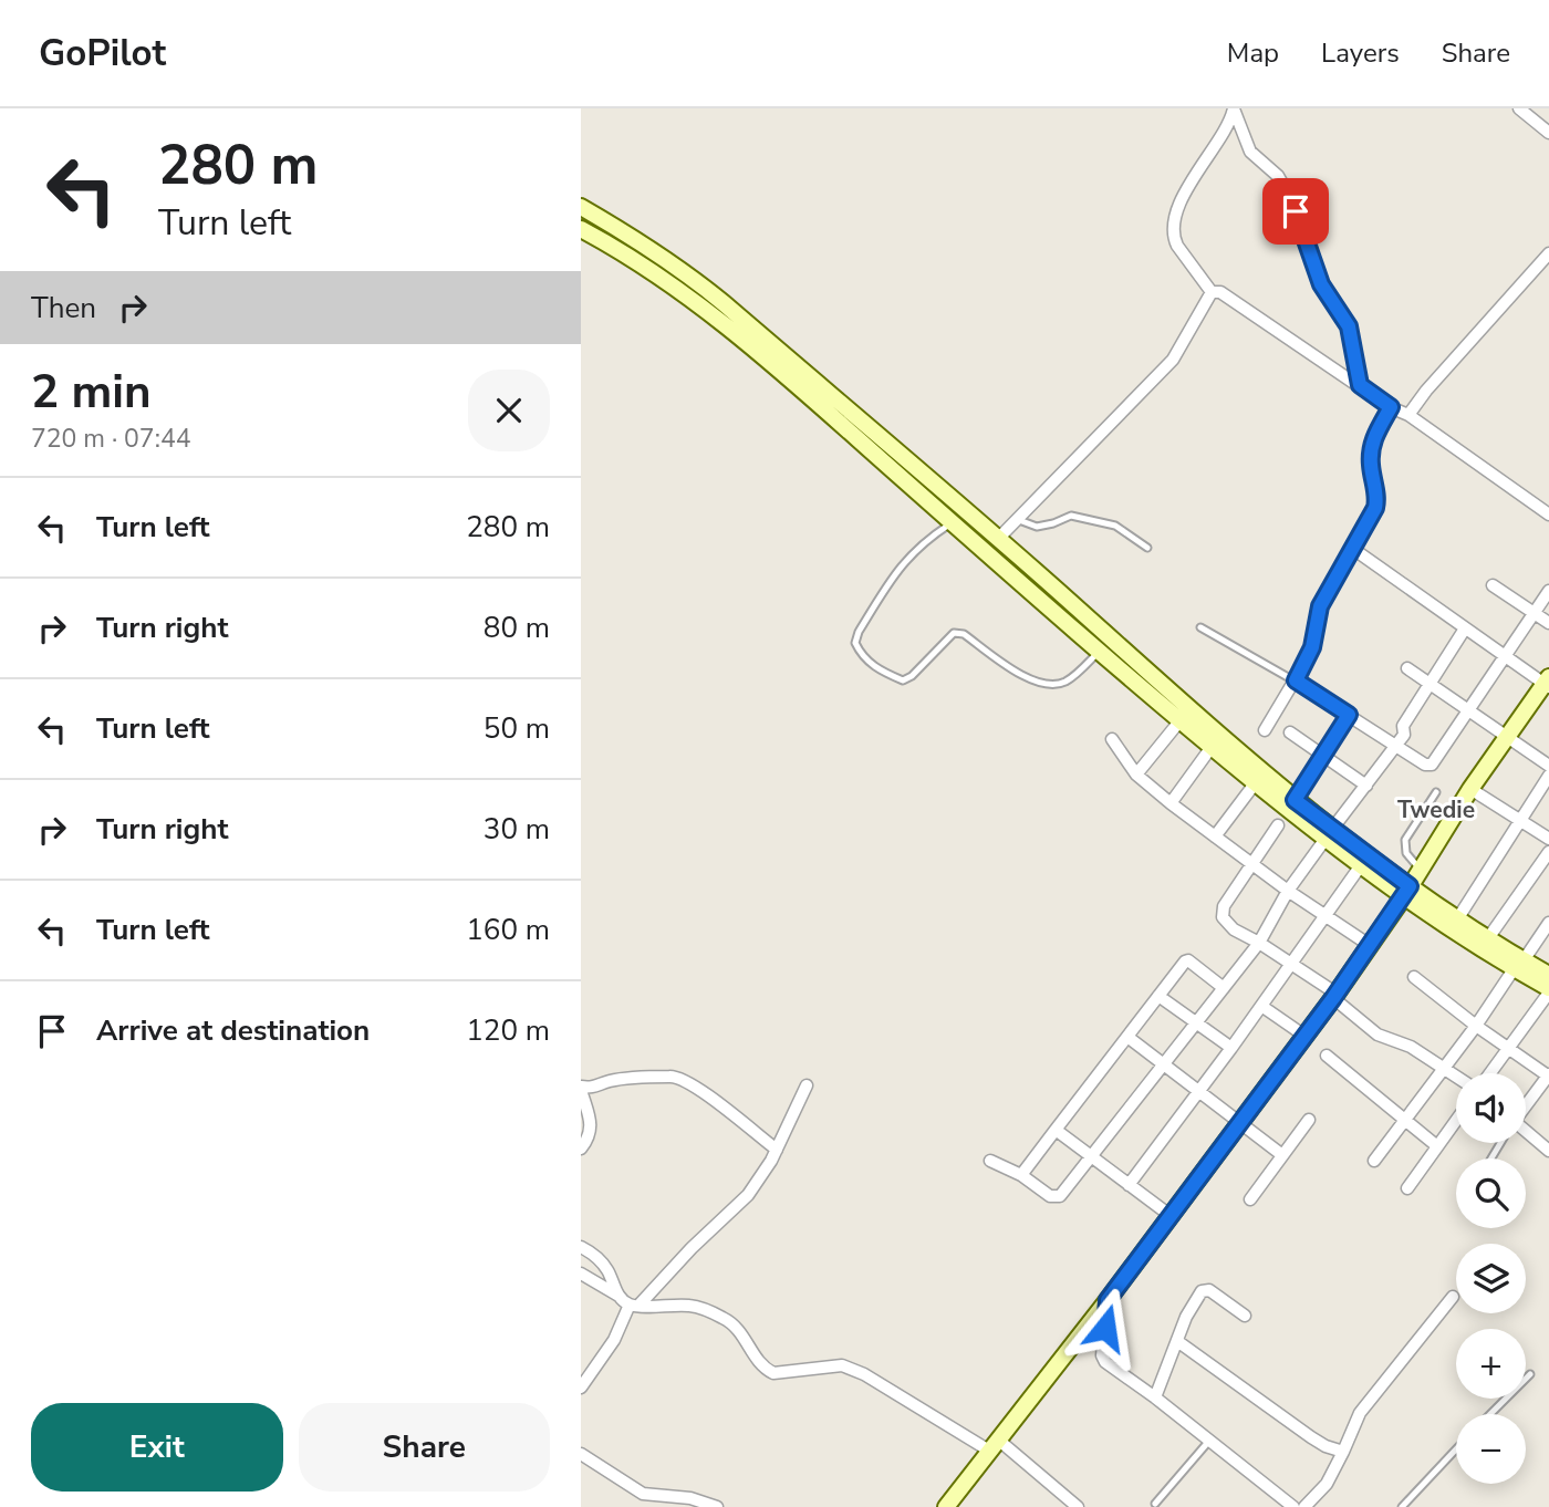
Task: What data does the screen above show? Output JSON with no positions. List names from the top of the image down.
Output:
{
  "districts": ["Twedie"],
  "page": {
    "header": "GoPilot",
    "nav": ["Map", "Layers", "Share"],
    "turn": ["280 m", "Turn left"],
    "then": "Then",
    "heading": ["2 min", "720 m · 07:44"],
    "list": [
      {
        "name": "Turn left",
        "value": "280 m"
      },
      {
        "name": "Turn right",
        "value": "80 m"
      },
      {
        "name": "Turn left",
        "value": "50 m"
      },
      {
        "name": "Turn right",
        "value": "30 m"
      },
      {
        "name": "Turn left",
        "value": "160 m"
      },
      {
        "name": "Arrive at destination",
        "value": "120 m"
      }
    ],
    "map_buttons": ["+", "−"],
    "buttons": ["Exit", "Share"]
  }
}
